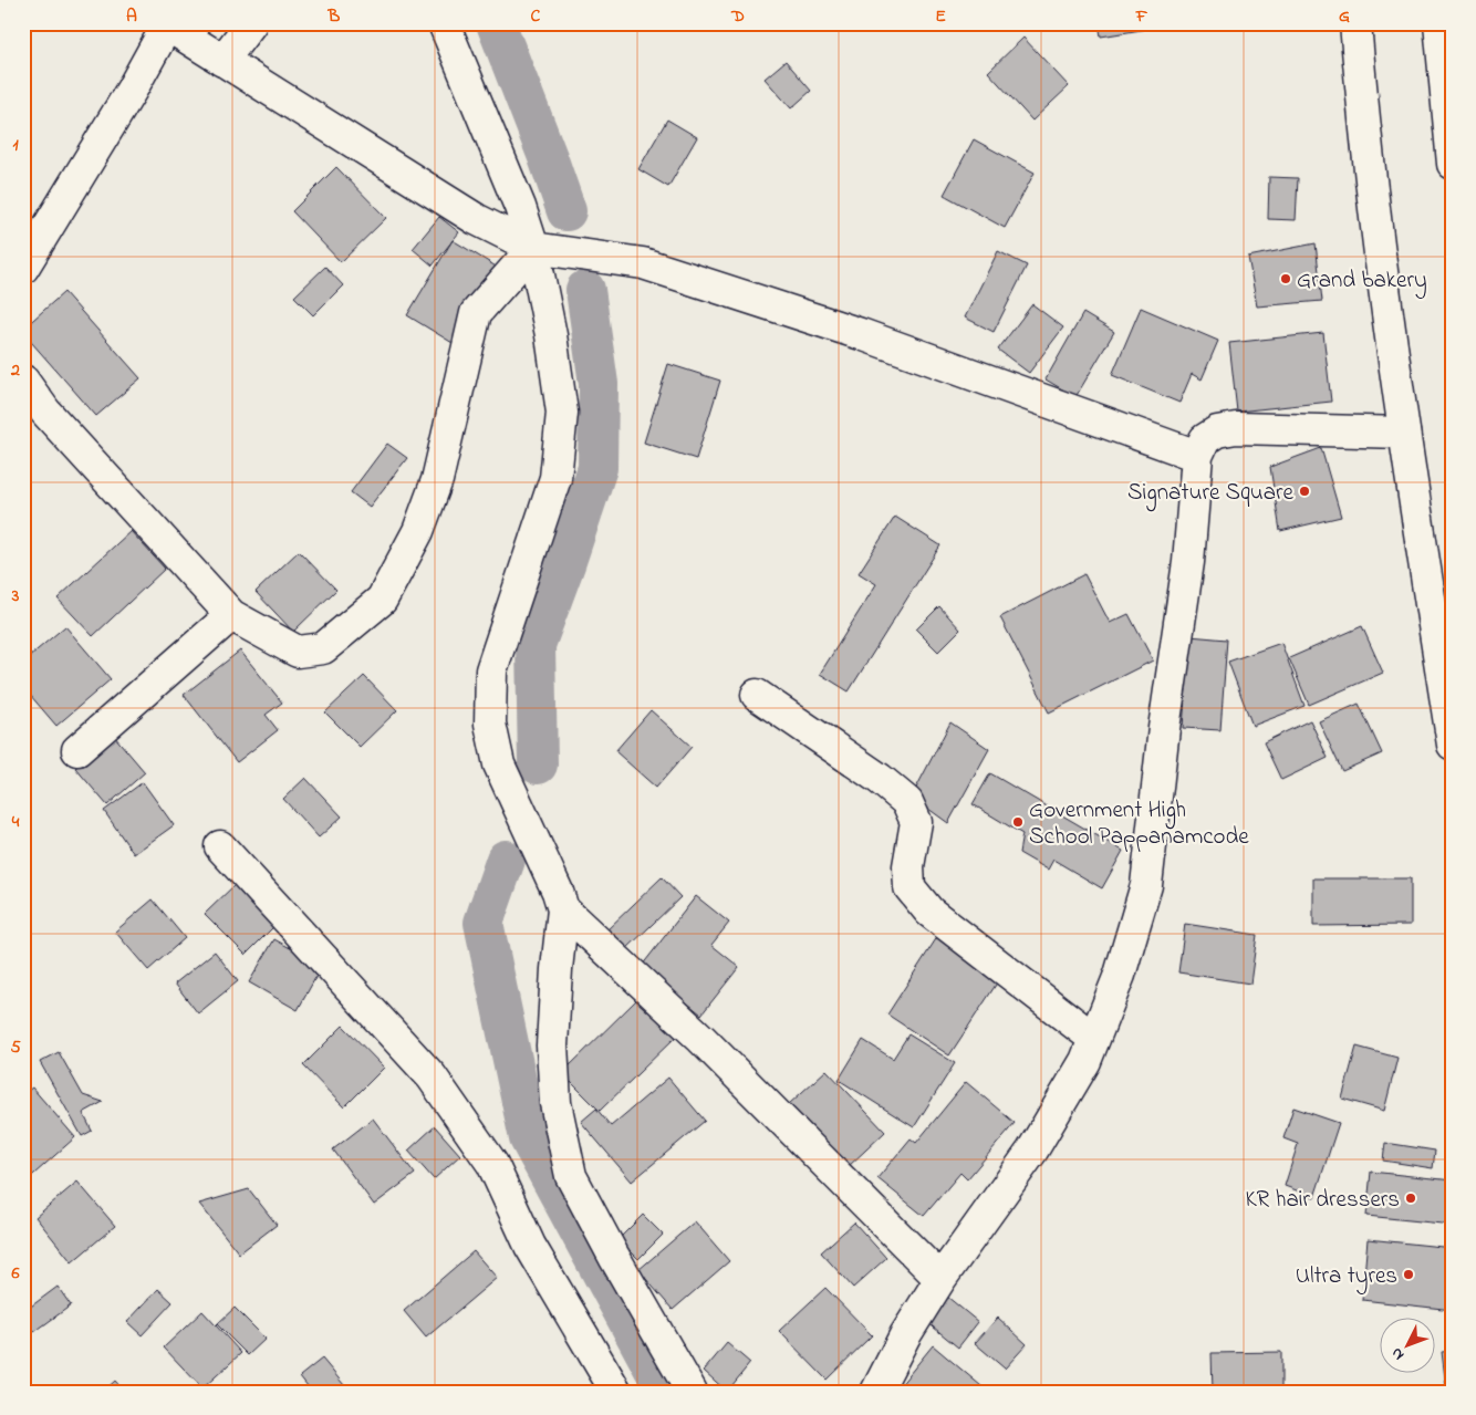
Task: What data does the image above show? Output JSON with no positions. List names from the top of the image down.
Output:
{
  "places": [
    "Grand bakery",
    "Signature Square",
    "Government High School Pappanamcode",
    "KR hair dressers",
    "Ultra tyres"
  ],
  "north": "bottom left",
  "grid": {
    "columns": [
      "A",
      "B",
      "C",
      "D",
      "E",
      "F",
      "G"
    ],
    "rows": [
      "1",
      "2",
      "3",
      "4",
      "5",
      "6"
    ]
  }
}
